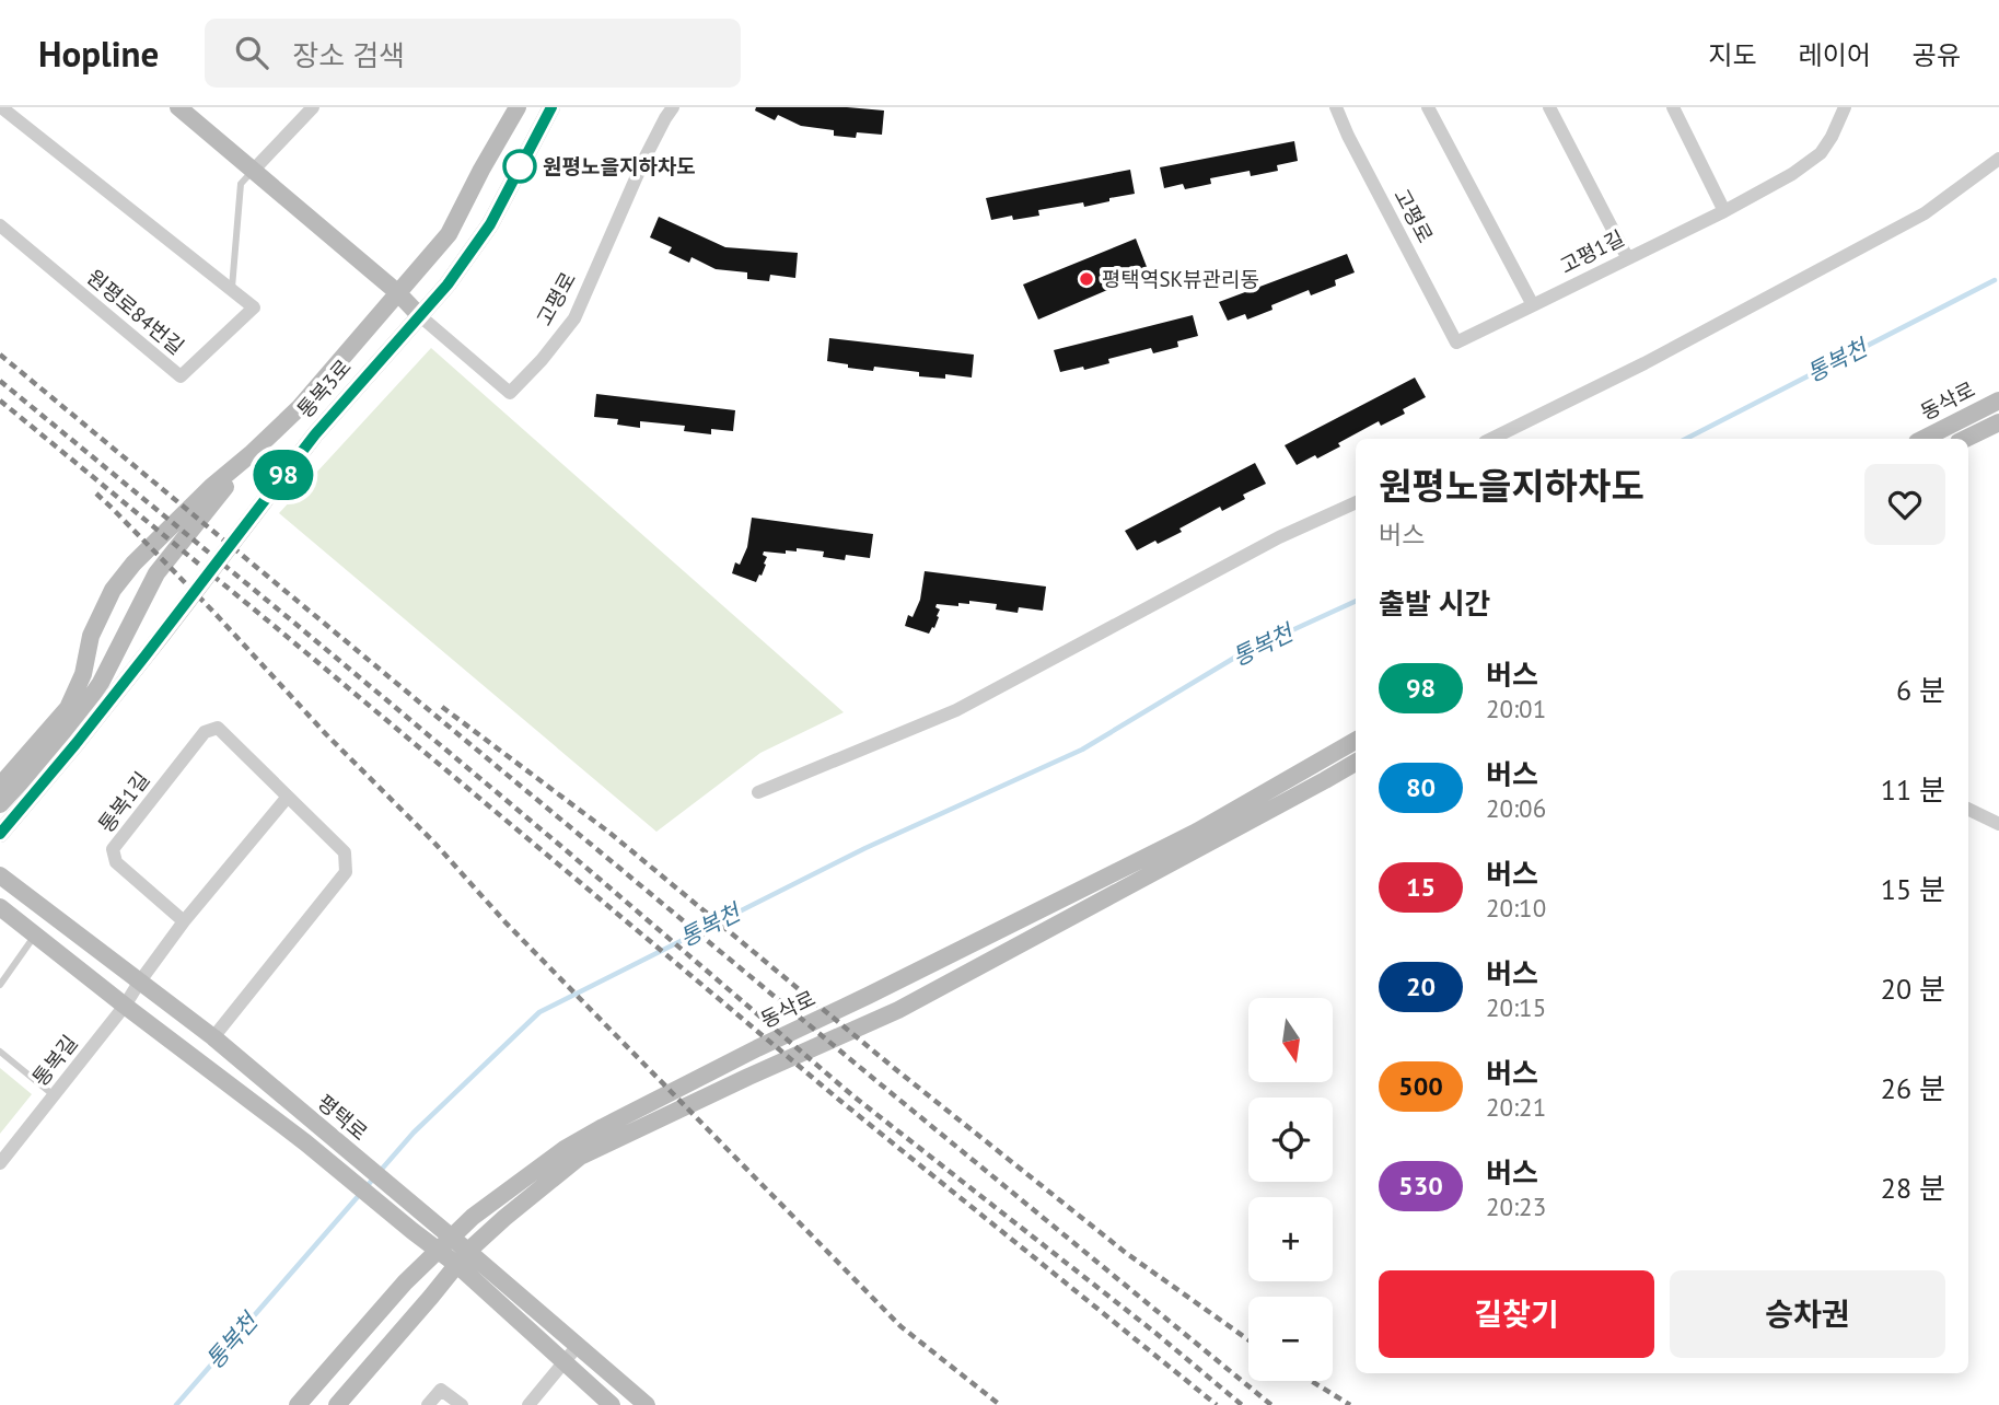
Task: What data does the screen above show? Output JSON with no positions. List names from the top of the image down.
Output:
{
  "streets": {
    "street": [
      "고평로",
      "고평1길",
      "원평로84번길",
      "통복3로",
      "동삭로",
      "통복1길",
      "통복길",
      "평택로"
    ]
  },
  "crossings": [
    ["고평로", "고평1길"],
    ["고평로", "통복3로"],
    ["동삭로", "평택로"],
    ["통복1길", "통복길"],
    ["통복1길", "평택로"],
    ["통복길", "평택로"]
  ],
  "water": ["통복천"],
  "places": ["원평노을지하차도", "평택역SK뷰관리동"],
  "lines": ["bus line 98"],
  "north": "bottom",
  "page": {
    "header": "Hopline",
    "search": "장소 검색",
    "nav": ["지도", "레이어", "공유"],
    "on_map": "98",
    "heading": [
      ["원평노을지하차도", "버스"],
      "출발 시간"
    ],
    "list": [
      {
        "mark": "98",
        "name": "버스",
        "note": "20:01",
        "value": "6 분"
      },
      {
        "mark": "80",
        "name": "버스",
        "note": "20:06",
        "value": "11 분"
      },
      {
        "mark": "15",
        "name": "버스",
        "note": "20:10",
        "value": "15 분"
      },
      {
        "mark": "20",
        "name": "버스",
        "note": "20:15",
        "value": "20 분"
      },
      {
        "mark": "500",
        "name": "버스",
        "note": "20:21",
        "value": "26 분"
      },
      {
        "mark": "530",
        "name": "버스",
        "note": "20:23",
        "value": "28 분"
      }
    ],
    "map_buttons": ["+", "−"],
    "buttons": ["길찾기", "승차권"]
  }
}
